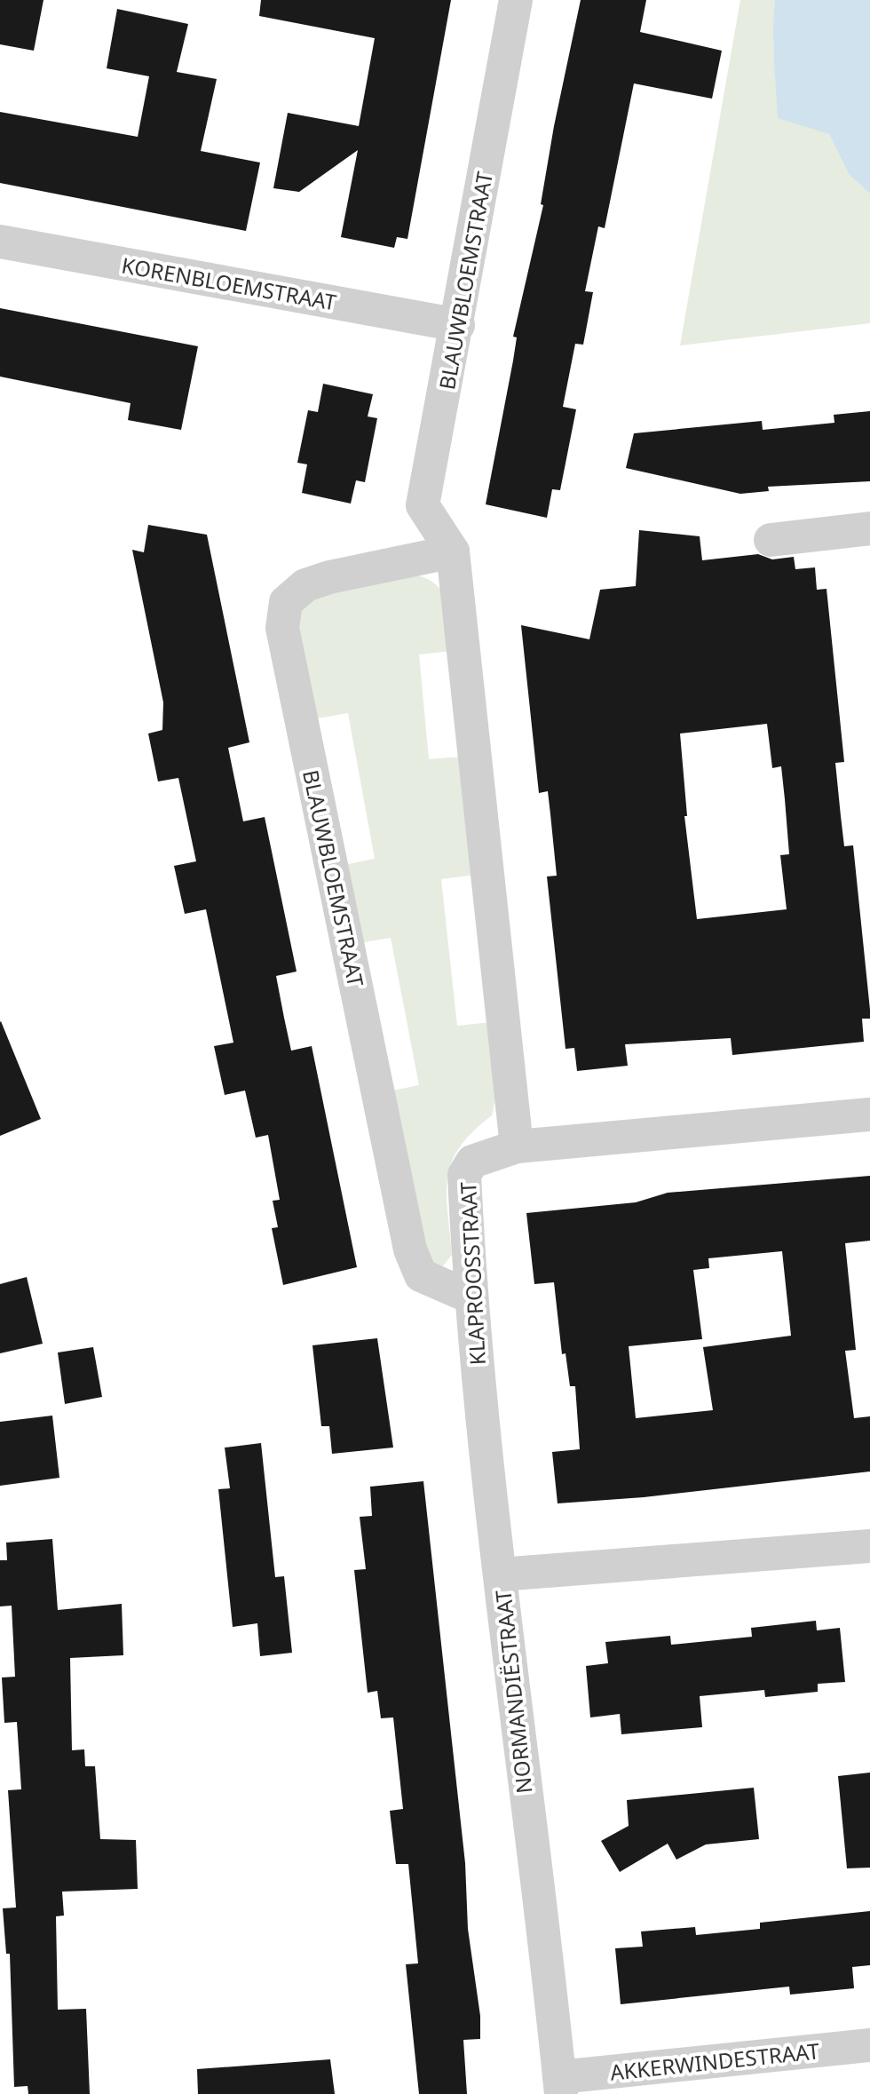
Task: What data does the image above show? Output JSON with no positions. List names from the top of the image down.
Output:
{
  "streets": {
    "street": [
      "BLAUWBLOEMSTRAAT",
      "KORENBLOEMSTRAAT",
      "KLAPROOSSTRAAT",
      "NORMANDIËSTRAAT",
      "AKKERWINDESTRAAT"
    ]
  },
  "crossings": [
    ["BLAUWBLOEMSTRAAT", "KORENBLOEMSTRAAT"],
    ["BLAUWBLOEMSTRAAT", "KLAPROOSSTRAAT"],
    ["KLAPROOSSTRAAT", "NORMANDIËSTRAAT"],
    ["NORMANDIËSTRAAT", "AKKERWINDESTRAAT"]
  ]
}
